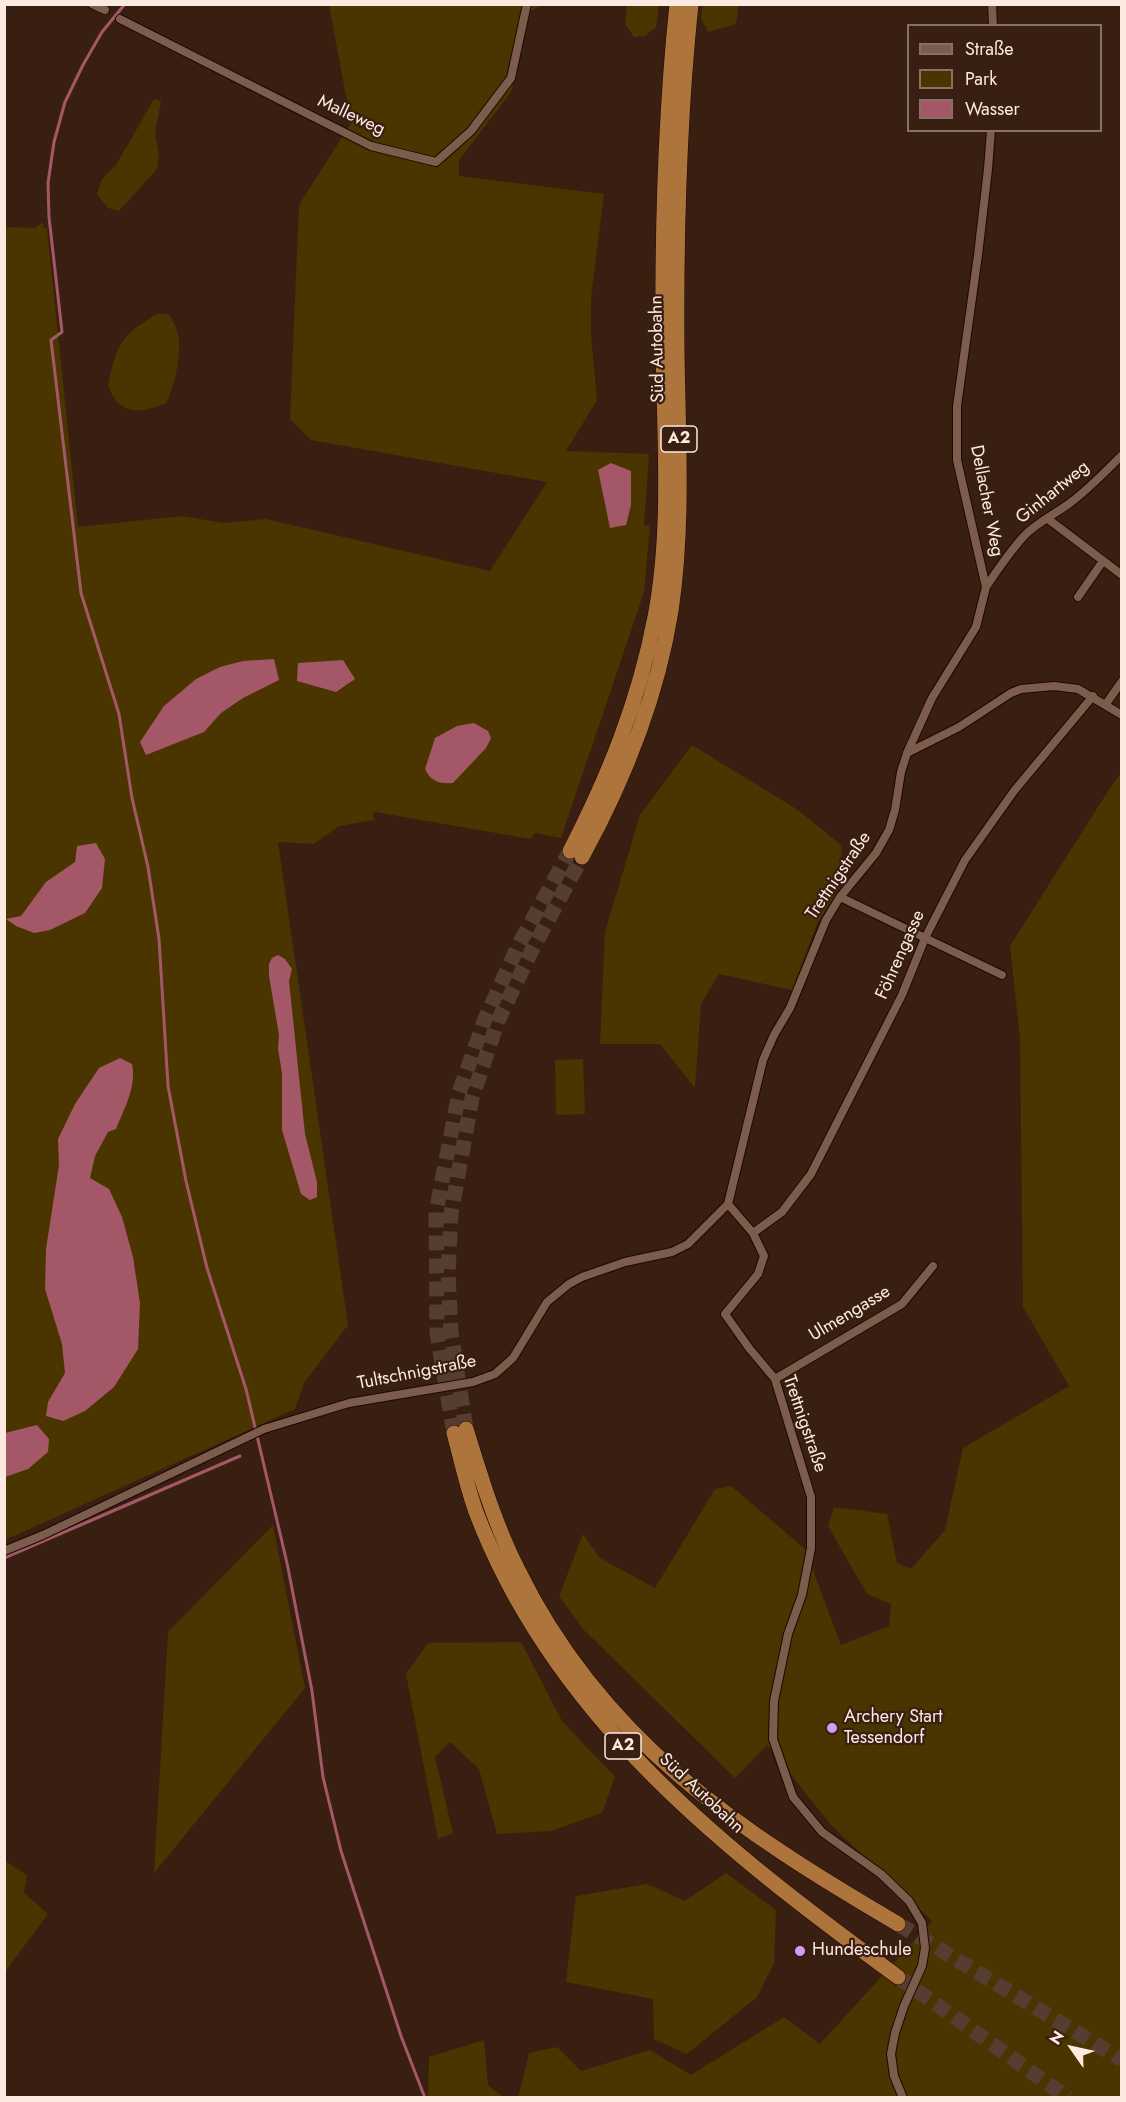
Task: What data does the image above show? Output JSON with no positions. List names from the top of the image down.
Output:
{
  "streets": {
    "highway": ["Süd Autobahn", "A2"],
    "street": [
      "Malleweg",
      "Ginhartweg",
      "Dellacher Weg",
      "Trettnigstraße",
      "Föhrengasse",
      "Ulmengasse",
      "Tultschnigstraße"
    ]
  },
  "crossings": [
    ["Ginhartweg", "Dellacher Weg"],
    ["Dellacher Weg", "Trettnigstraße"],
    ["Trettnigstraße", "Föhrengasse"],
    ["Trettnigstraße", "Ulmengasse"],
    ["Trettnigstraße", "Tultschnigstraße"]
  ],
  "places": ["Archery Start Tessendorf", "Hundeschule"],
  "legend": ["Straße", "Park", "Wasser"],
  "north": "top left"
}
